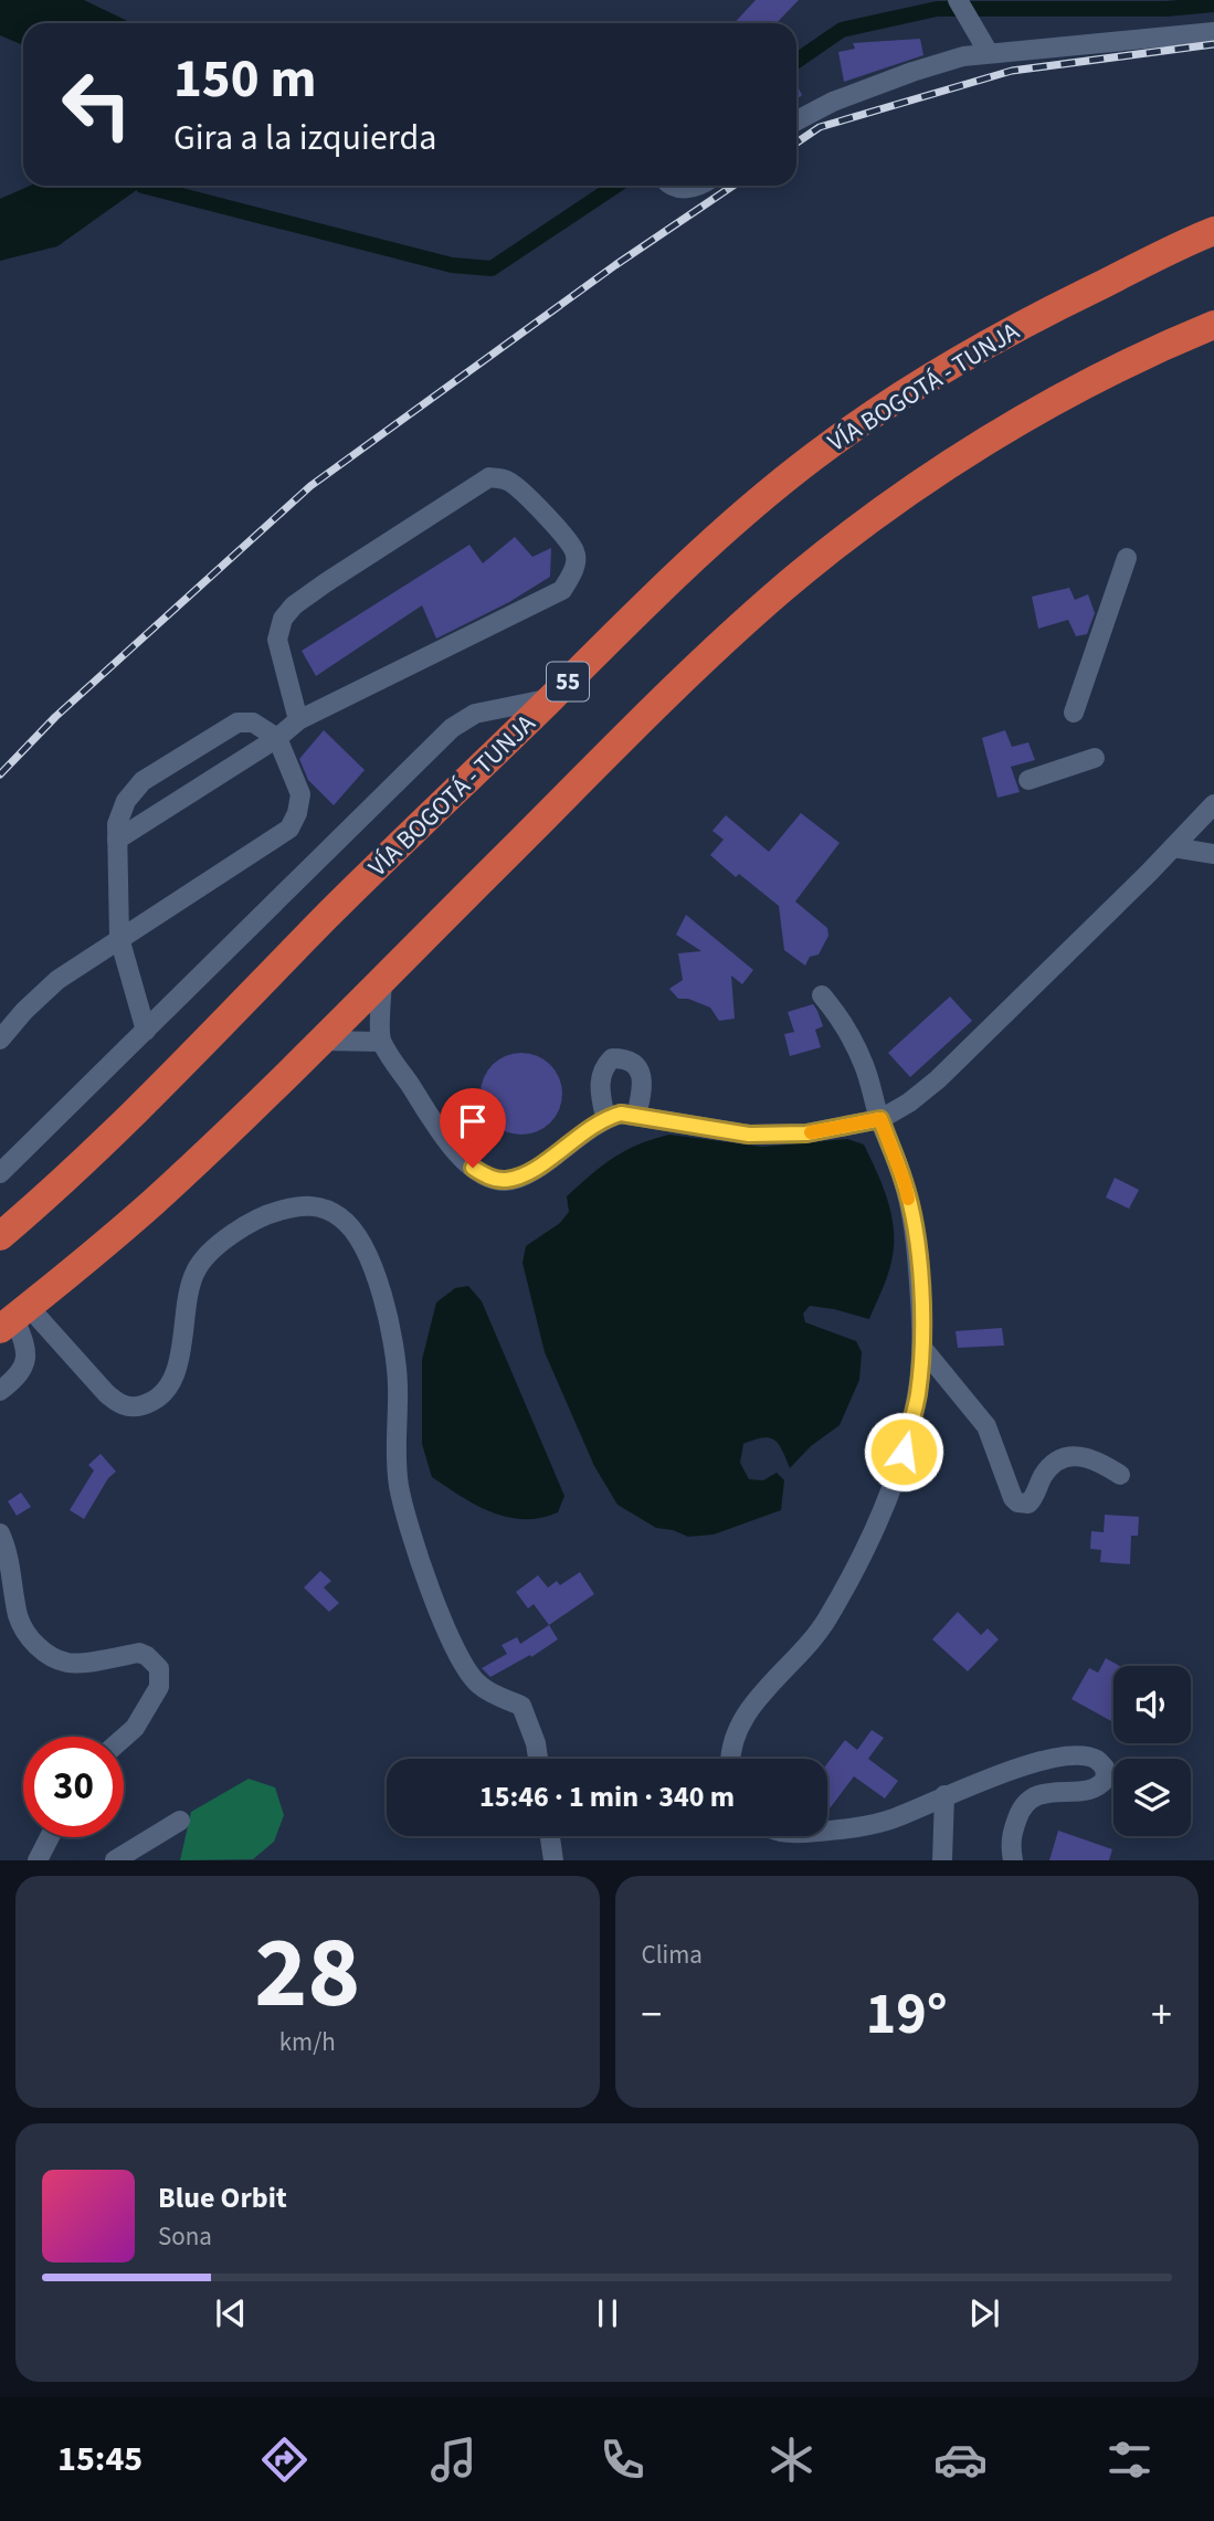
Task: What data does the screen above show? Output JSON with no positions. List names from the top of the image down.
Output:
{
  "streets": {
    "highway": ["VÍA BOGOTÁ - TUNJA", "55"]
  },
  "page": {
    "turn": ["150 m", "Gira a la izquierda"],
    "limit": "30",
    "trip": "15:46 · 1 min · 340 m",
    "tile": [
      ["28", "km/h"],
      "Clima"
    ],
    "heat": ["−", "19°", "+"],
    "song": ["Blue Orbit", "Sona"],
    "tabs": "15:45"
  }
}
